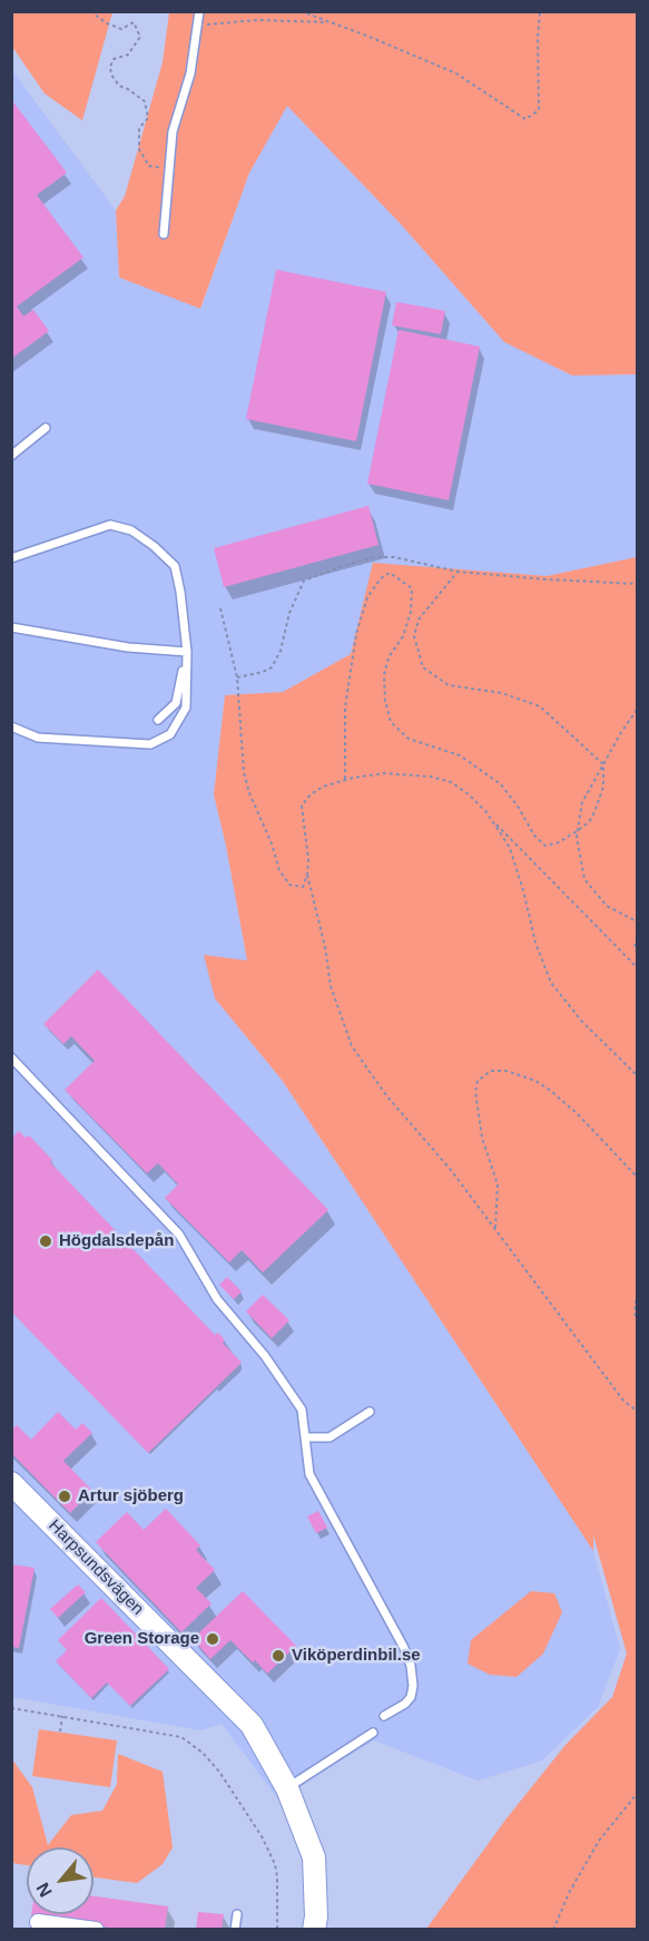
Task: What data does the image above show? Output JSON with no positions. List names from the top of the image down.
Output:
{
  "streets": {
    "street": ["Harpsundsvägen"]
  },
  "places": [
    "Högdalsdepån",
    "Artur sjöberg",
    "Green Storage",
    "Viköperdinbil.se"
  ],
  "north": "bottom left"
}
